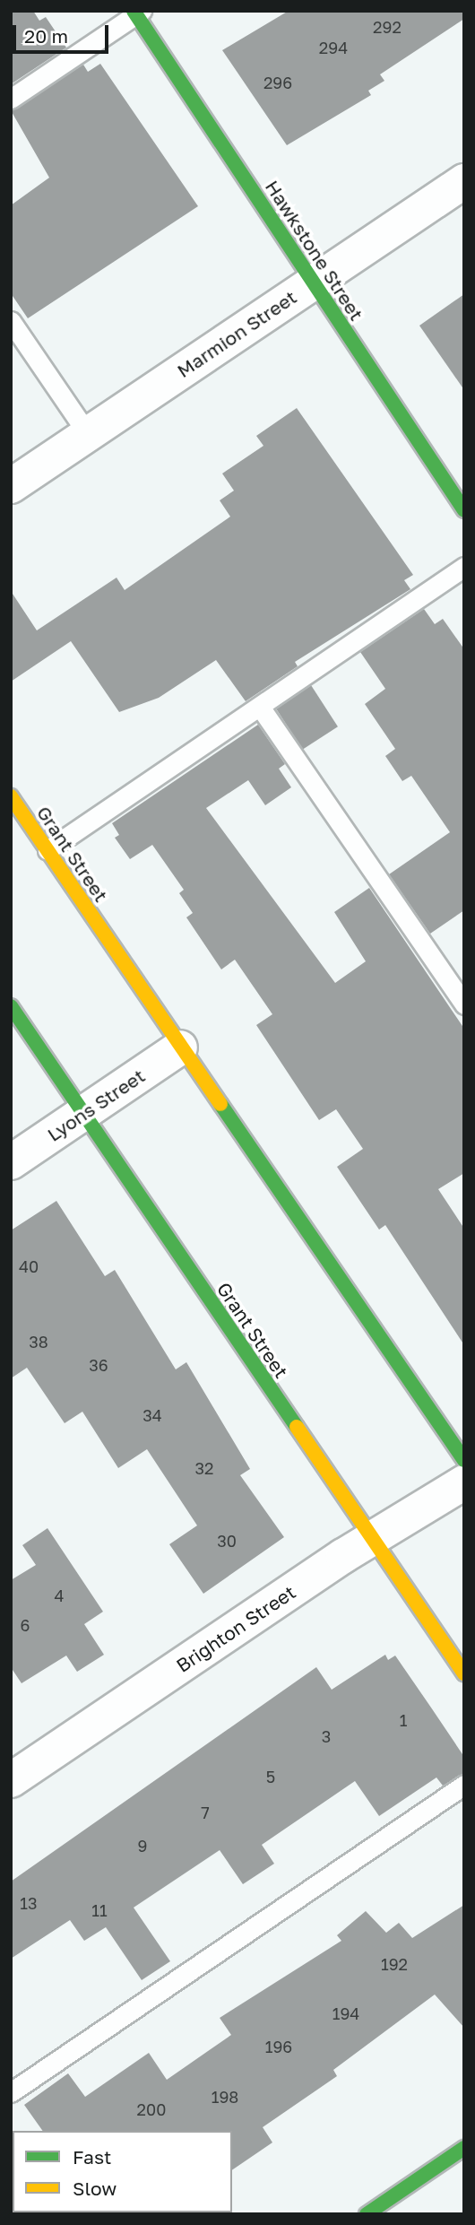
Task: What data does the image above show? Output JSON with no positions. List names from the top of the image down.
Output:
{
  "streets": {
    "street": [
      "Hawkstone Street",
      "Marmion Street",
      "Grant Street",
      "Lyons Street",
      "Brighton Street"
    ]
  },
  "crossings": [
    ["Hawkstone Street", "Marmion Street"],
    ["Grant Street", "Lyons Street"],
    ["Grant Street", "Brighton Street"]
  ],
  "house_numbers": [
    "292",
    "294",
    "296",
    "40",
    "38",
    "36",
    "34",
    "32",
    "30",
    "4",
    "6",
    "1",
    "3",
    "5",
    "7",
    "9",
    "13",
    "11",
    "192",
    "194",
    "196",
    "198",
    "200"
  ],
  "legend": ["Fast", "Slow"],
  "scale_bar": "20 m"
}
